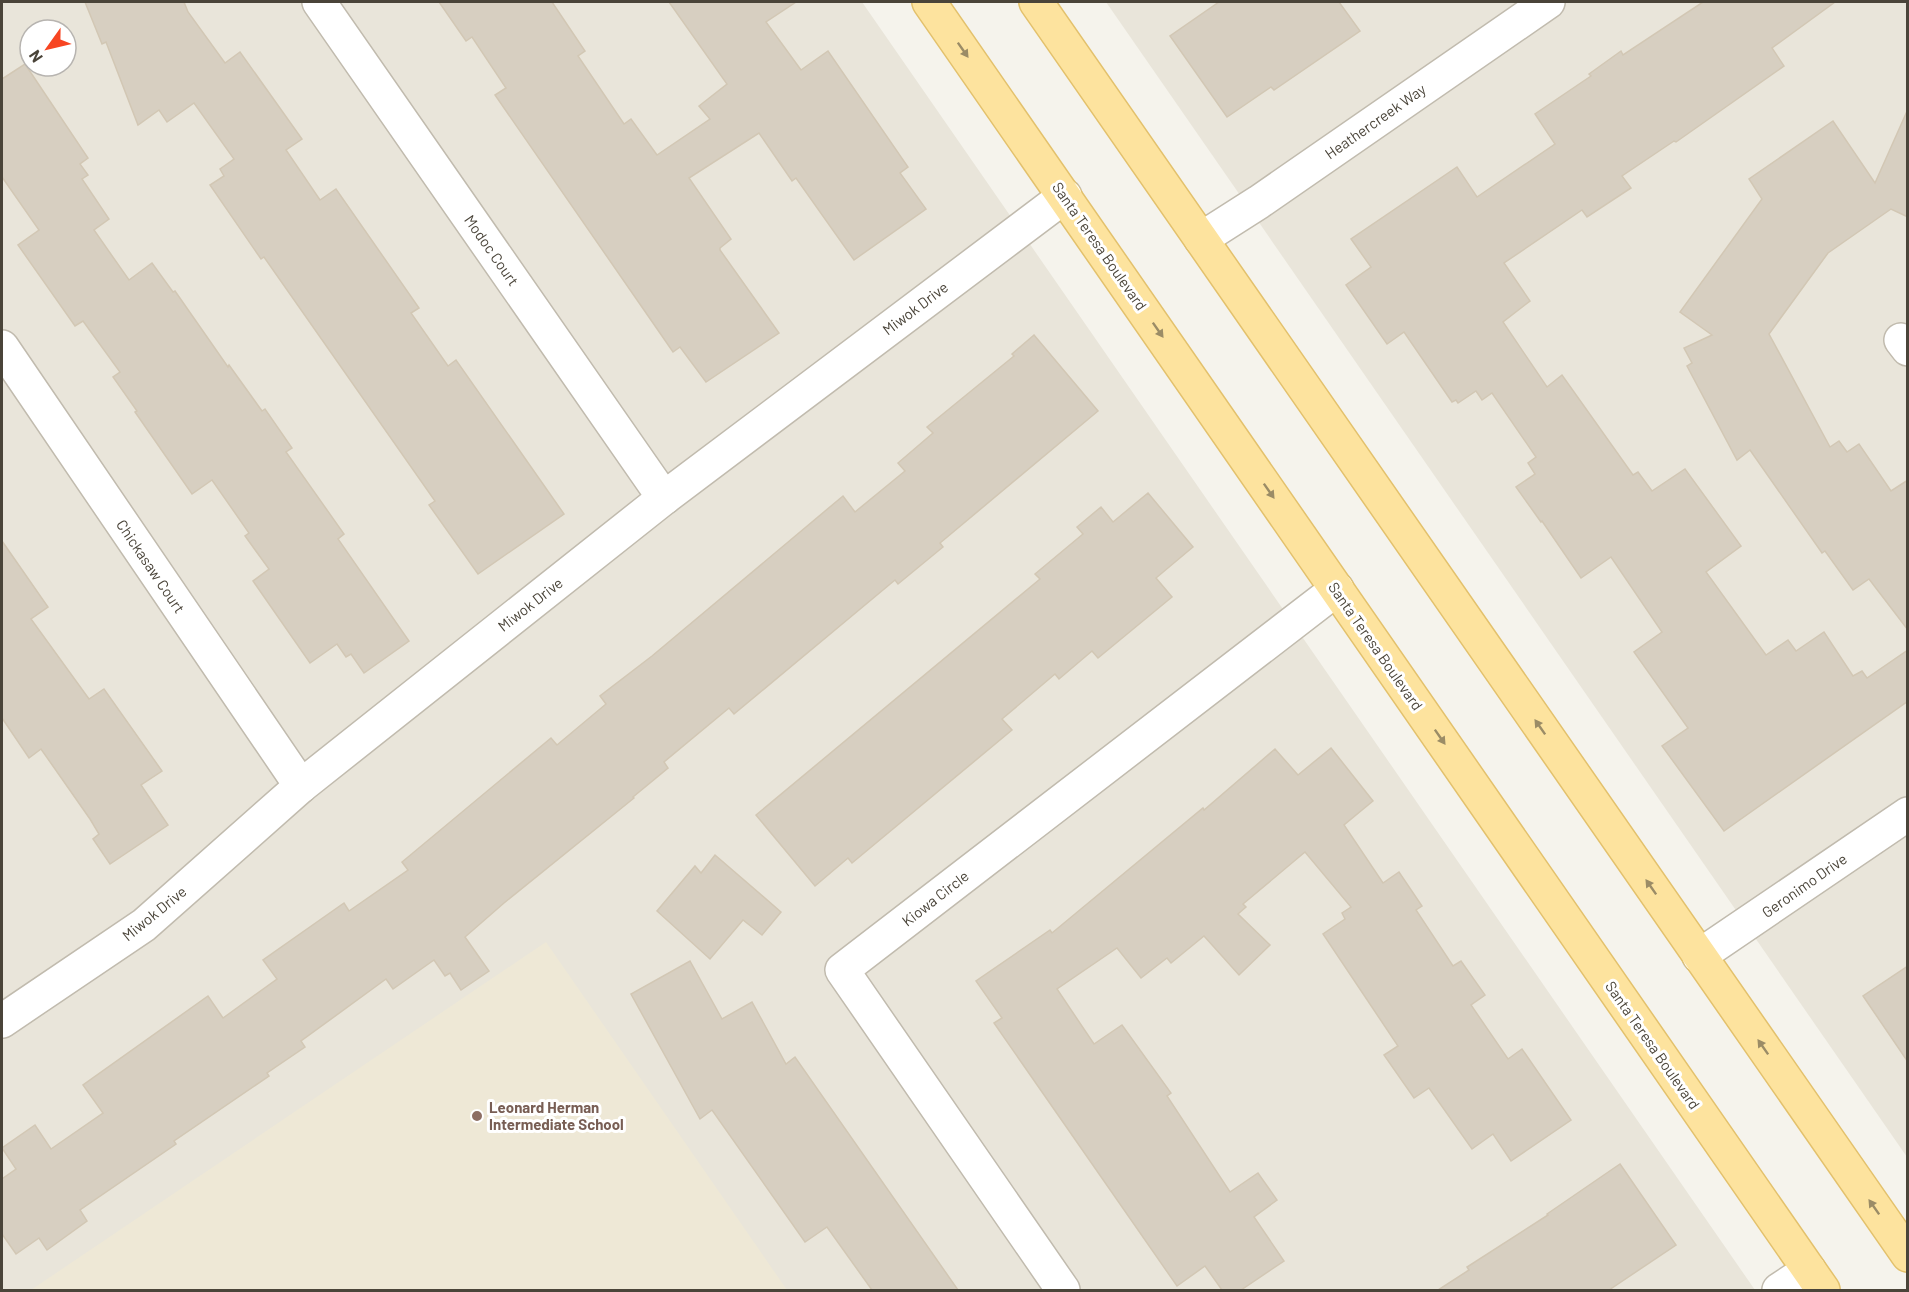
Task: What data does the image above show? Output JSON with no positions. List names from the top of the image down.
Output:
{
  "streets": {
    "main road": ["Santa Teresa Boulevard"],
    "street": [
      "Heathercreek Way",
      "Modoc Court",
      "Miwok Drive",
      "Chickasaw Court",
      "Geronimo Drive",
      "Kiowa Circle"
    ]
  },
  "crossings": [
    ["Santa Teresa Boulevard", "Miwok Drive"],
    ["Santa Teresa Boulevard", "Kiowa Circle"],
    ["Modoc Court", "Miwok Drive"],
    ["Miwok Drive", "Chickasaw Court"]
  ],
  "places": ["Leonard Herman Intermediate School"],
  "north": "bottom left"
}
